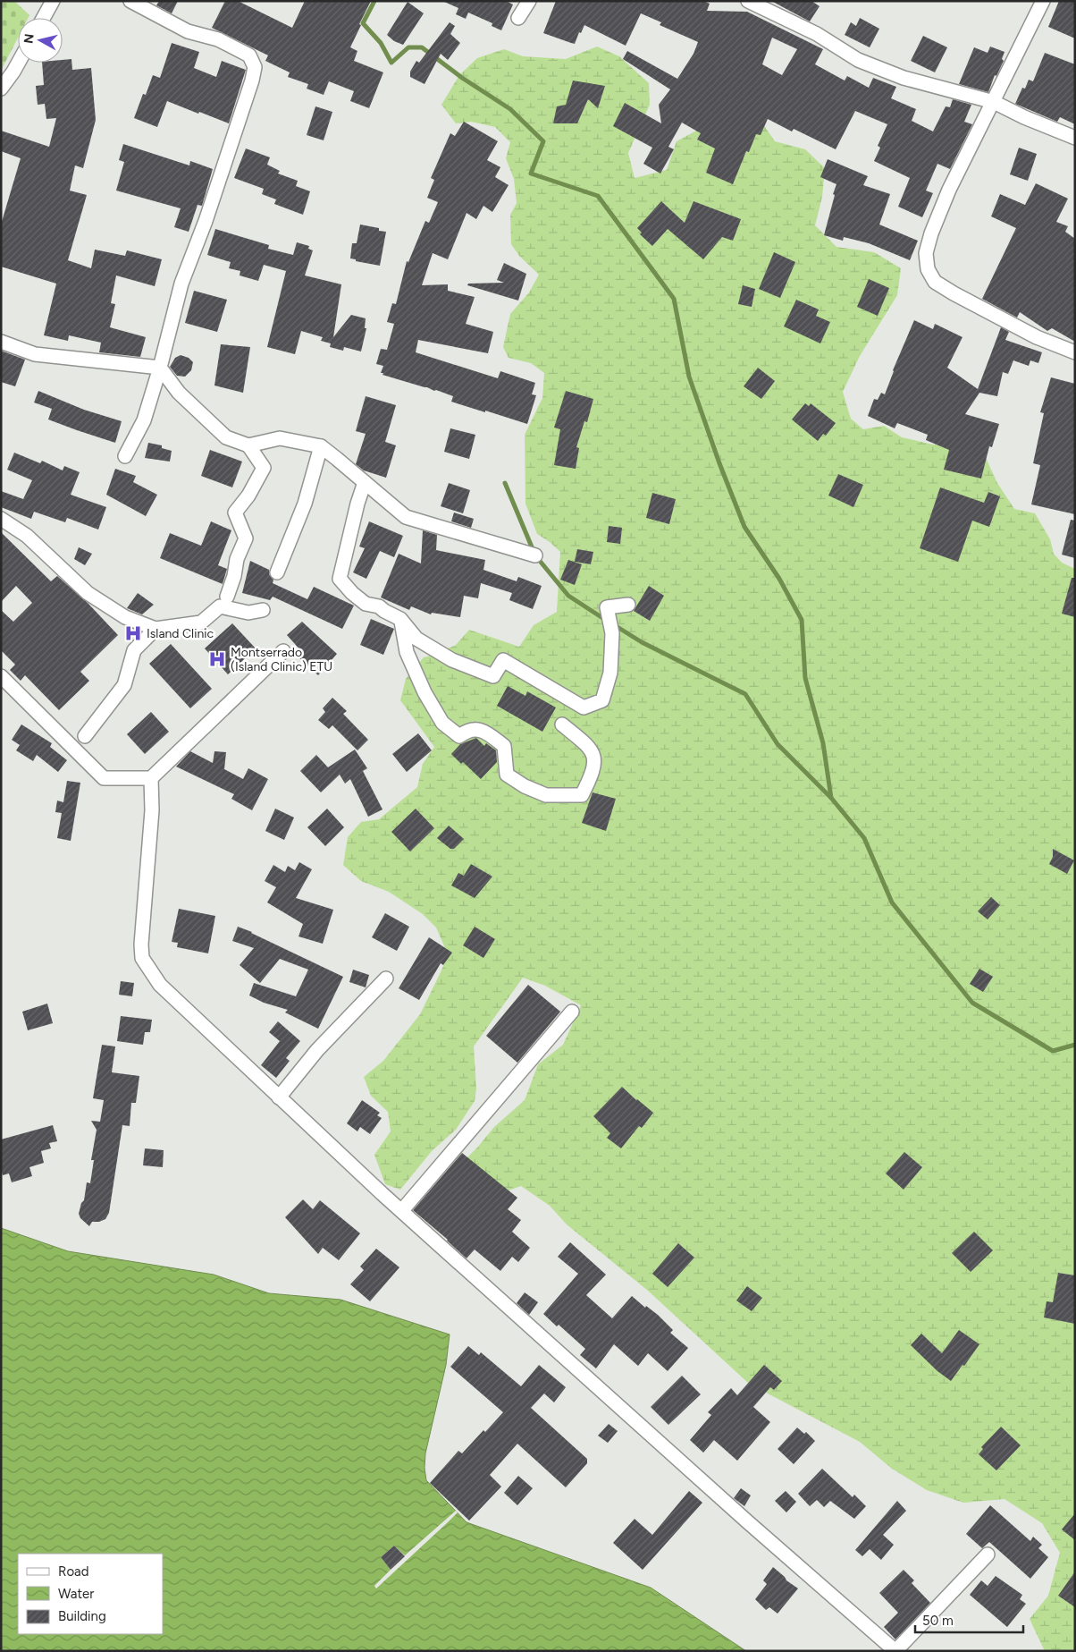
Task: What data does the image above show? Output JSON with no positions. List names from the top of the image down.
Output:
{
  "places": {
    "hospital": ["Island Clinic", "Montserrado (Island Clinic) ETU"]
  },
  "legend": ["Road", "Water", "Building"],
  "scale_bar": "50 m",
  "north": "left"
}
